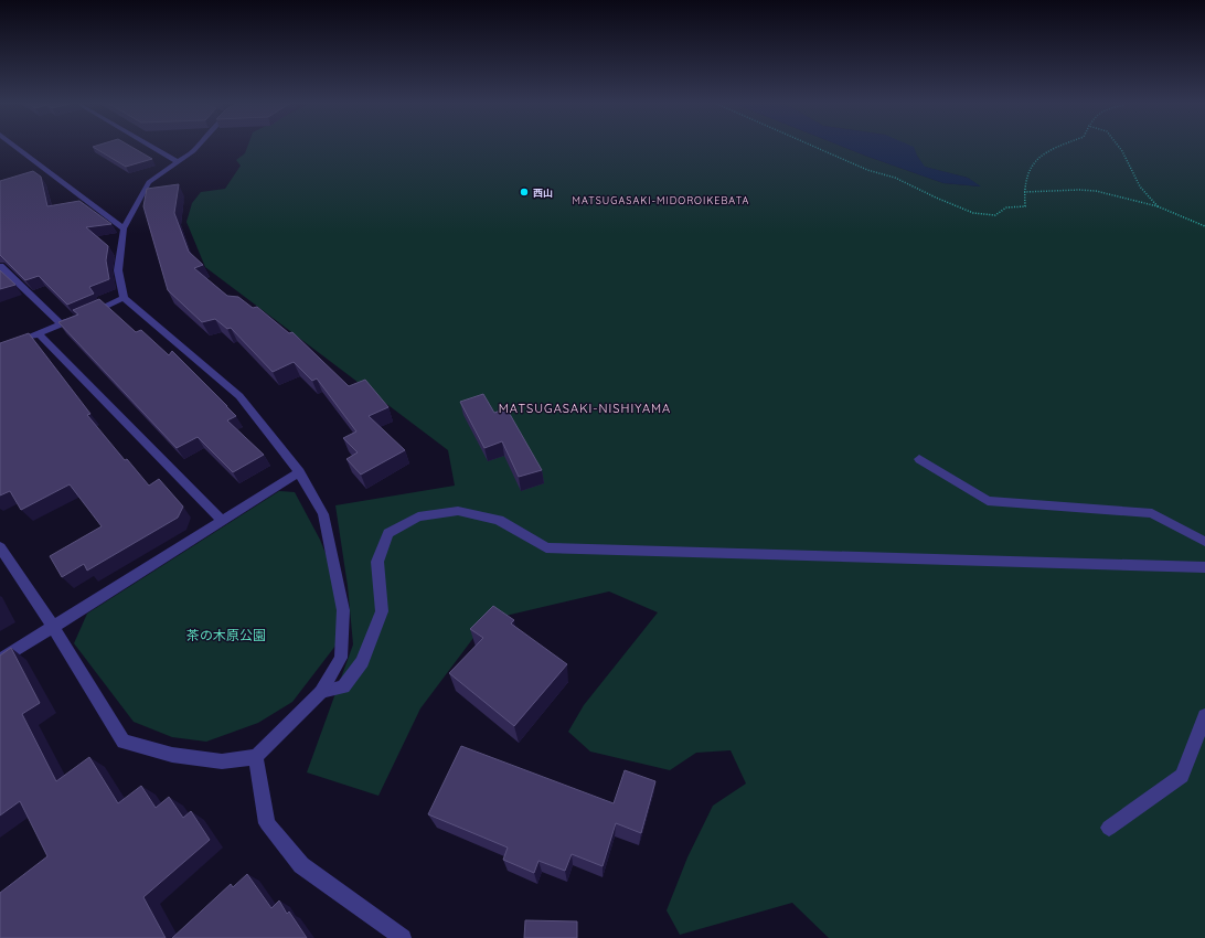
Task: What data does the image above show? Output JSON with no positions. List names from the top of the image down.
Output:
{
  "districts": ["MATSUGASAKI-MIDOROIKEBATA", "MATSUGASAKI-NISHIYAMA"],
  "parks": ["茶の木原公園"],
  "places": ["西山"]
}
